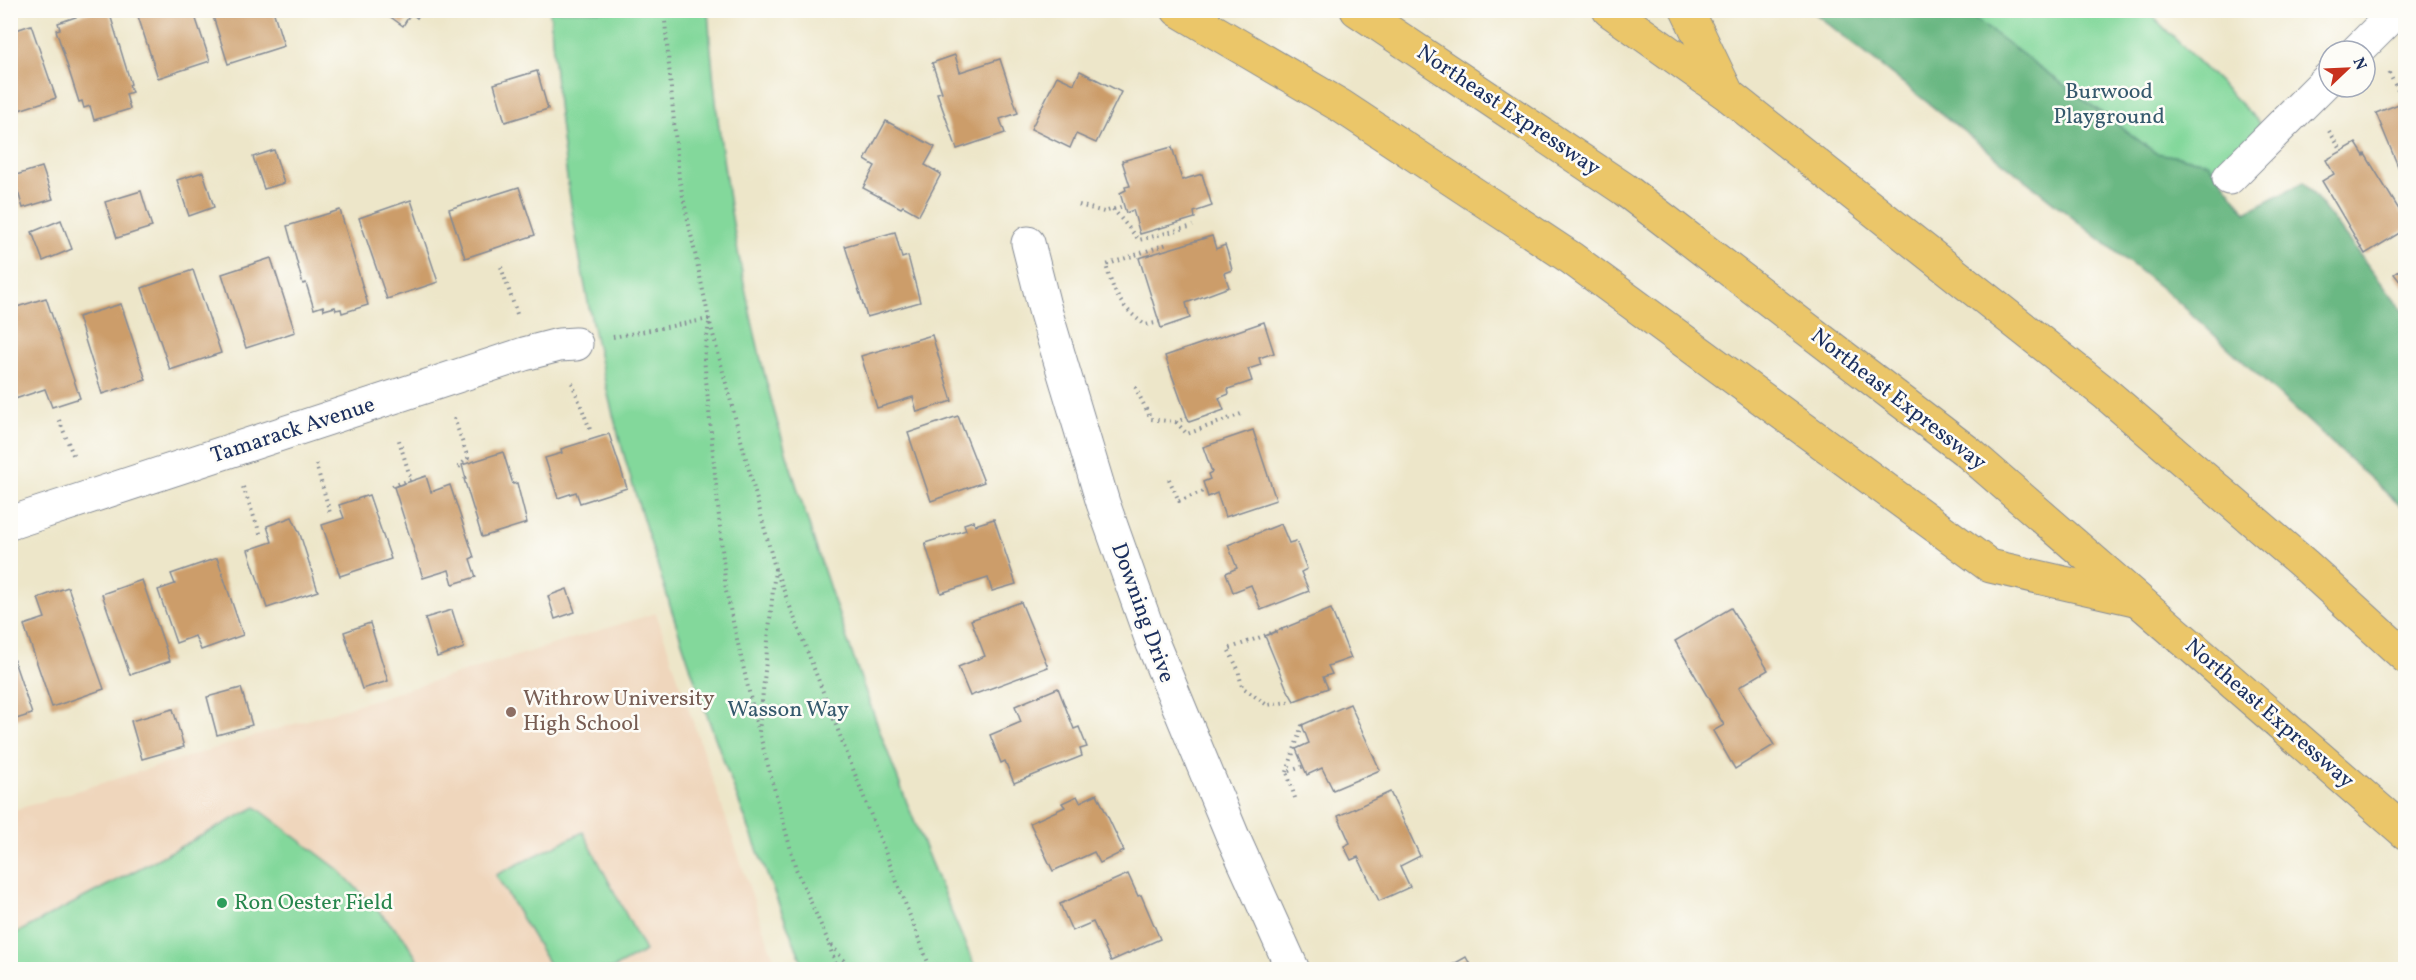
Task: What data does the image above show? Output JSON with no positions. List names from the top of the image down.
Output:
{
  "streets": {
    "highway": ["Northeast Expressway"],
    "street": ["Tamarack Avenue", "Downing Drive"]
  },
  "parks": ["Burwood Playground", "Wasson Way"],
  "places": ["Withrow University High School", "Ron Oester Field"],
  "north": "top right"
}
